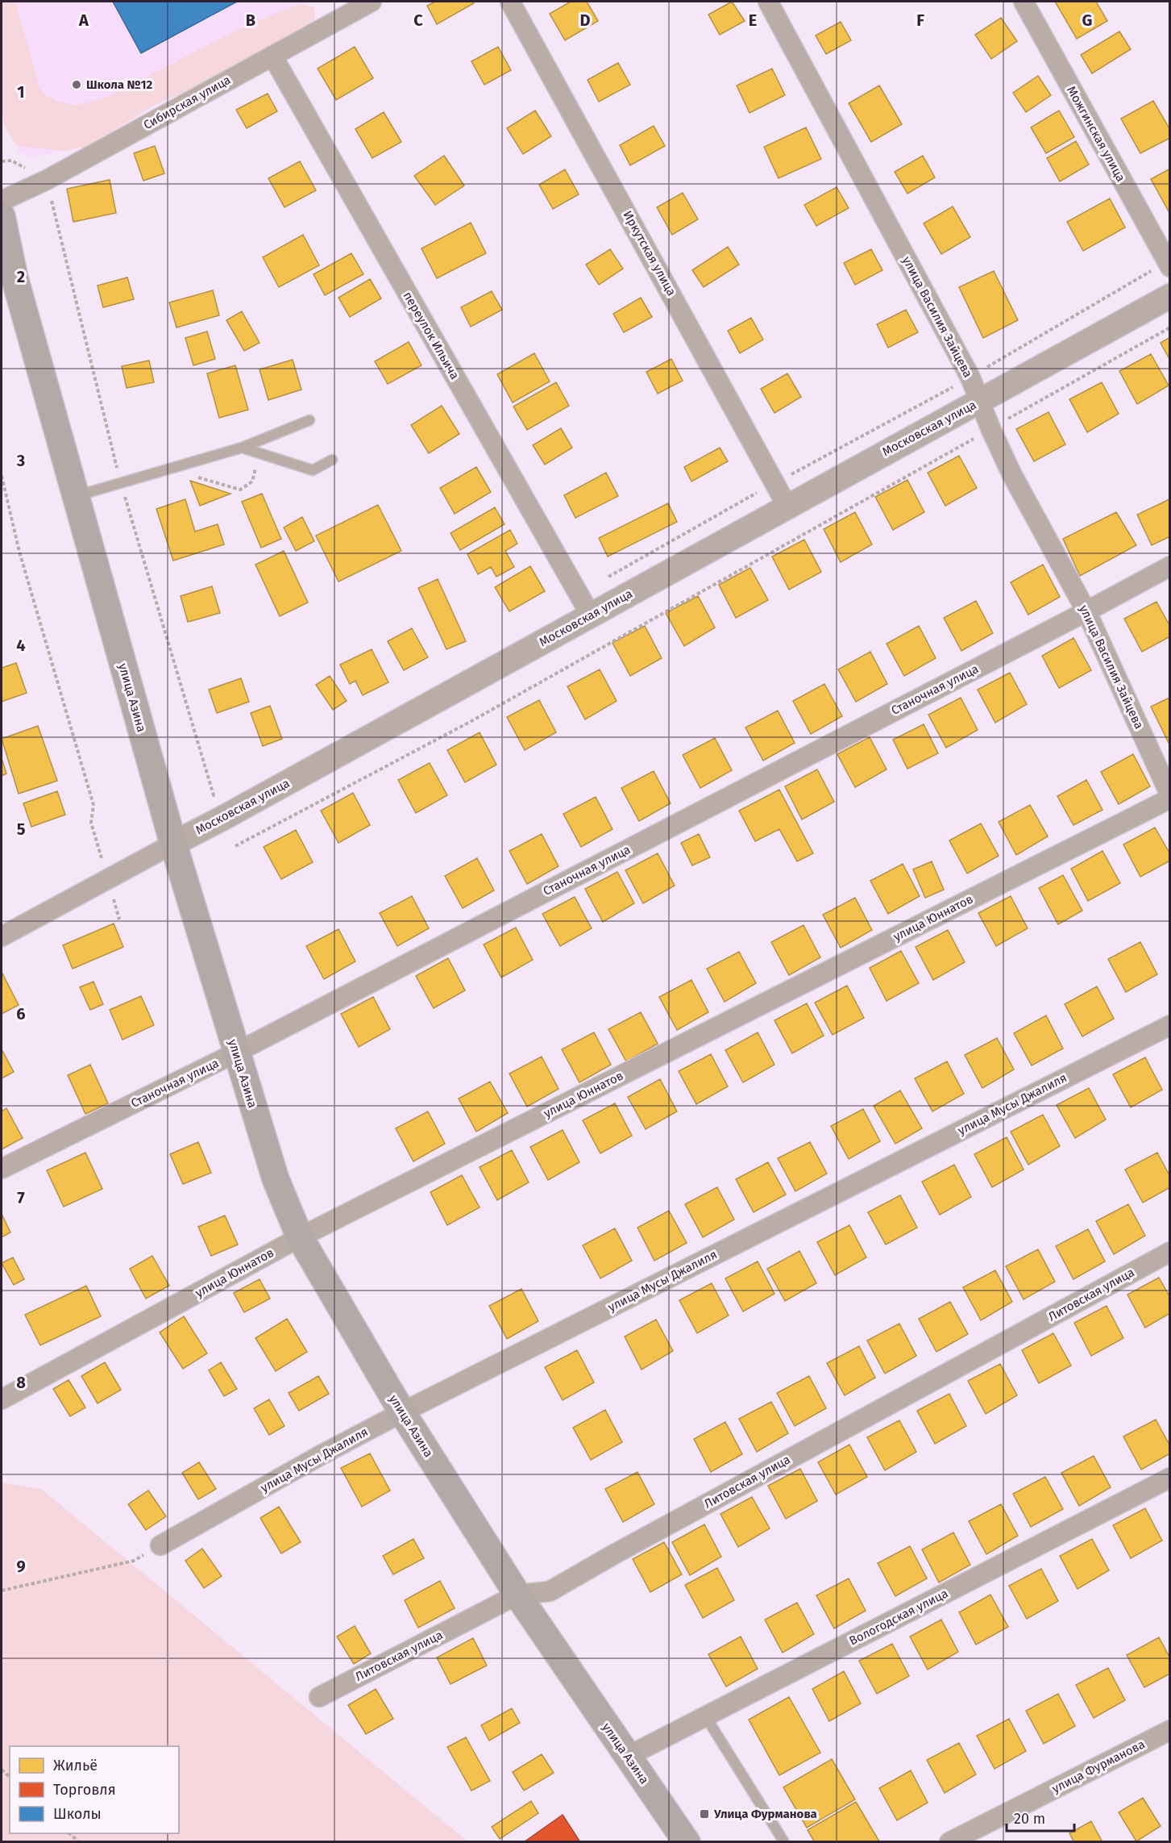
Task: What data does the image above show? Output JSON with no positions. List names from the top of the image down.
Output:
{
  "streets": {
    "main road": ["улица Азина"],
    "street": [
      "Сибирская улица",
      "Можгинская улица",
      "Иркутская улица",
      "улица Василия Зайцева",
      "переулок Ильича",
      "Московская улица",
      "Станочная улица",
      "улица Юннатов",
      "улица Мусы Джалиля",
      "Литовская улица",
      "Вологодская улица",
      "улица Фурманова"
    ]
  },
  "crossings": [
    ["Сибирская улица", "переулок Ильича"],
    ["Иркутская улица", "Московская улица"],
    ["улица Василия Зайцева", "Московская улица"],
    ["улица Василия Зайцева", "Станочная улица"],
    ["улица Василия Зайцева", "улица Юннатов"],
    ["переулок Ильича", "Московская улица"],
    ["Московская улица", "улица Азина"],
    ["Станочная улица", "улица Азина"],
    ["улица Азина", "улица Юннатов"],
    ["улица Азина", "улица Мусы Джалиля"],
    ["улица Азина", "Литовская улица"],
    ["улица Азина", "Вологодская улица"]
  ],
  "places": {
    "other": ["Школа №12"],
    "transit": ["Улица Фурманова"]
  },
  "legend": ["Жильё", "Торговля", "Школы"],
  "scale_bar": "20 m",
  "grid": {
    "columns": [
      "A",
      "B",
      "C",
      "D",
      "E",
      "F",
      "G"
    ],
    "rows": [
      "1",
      "2",
      "3",
      "4",
      "5",
      "6",
      "7",
      "8",
      "9"
    ]
  }
}
